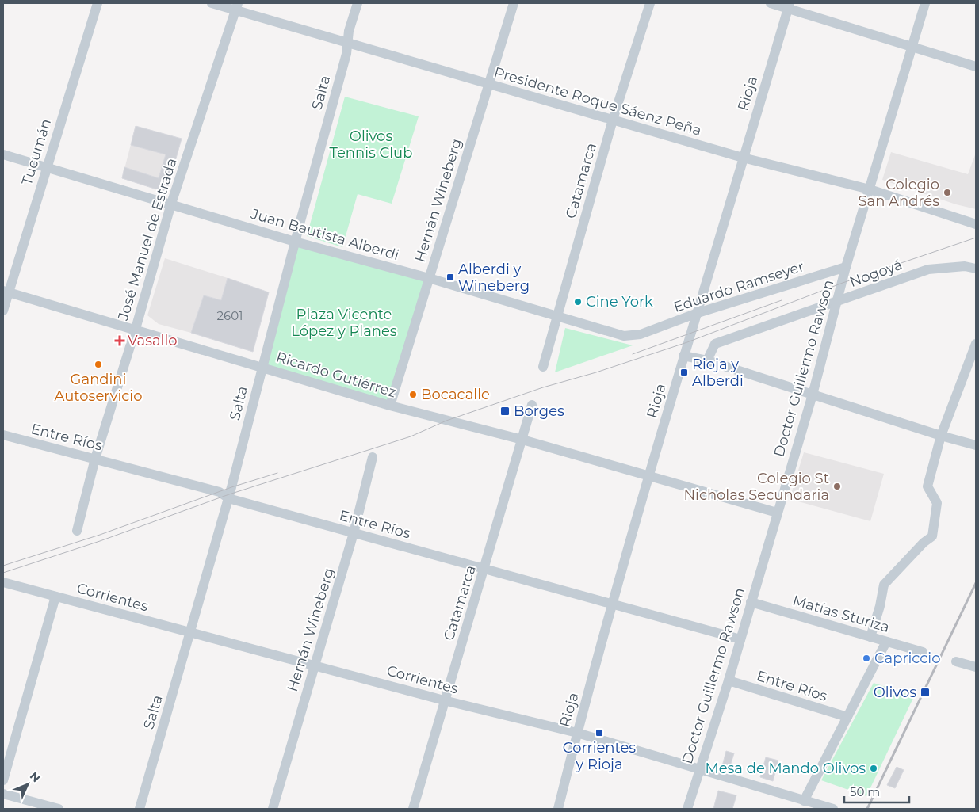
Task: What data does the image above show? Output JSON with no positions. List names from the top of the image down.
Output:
{
  "streets": {
    "street": [
      "Salta",
      "Rioja",
      "Presidente Roque Sáenz Peña",
      "Tucumán",
      "Catamarca",
      "Hernán Wineberg",
      "Juan Bautista Alberdi",
      "José Manuel de Estrada",
      "Nogoyá",
      "Eduardo Ramseyer",
      "Doctor Guillermo Rawson",
      "Ricardo Gutiérrez",
      "Entre Ríos",
      "Corrientes",
      "Matías Sturiza"
    ]
  },
  "crossings": [
    ["Salta", "Presidente Roque Sáenz Peña"],
    ["Salta", "Juan Bautista Alberdi"],
    ["Salta", "Ricardo Gutiérrez"],
    ["Salta", "Entre Ríos"],
    ["Salta", "Corrientes"],
    ["Rioja", "Presidente Roque Sáenz Peña"],
    ["Rioja", "Eduardo Ramseyer"],
    ["Rioja", "Ricardo Gutiérrez"],
    ["Rioja", "Entre Ríos"],
    ["Rioja", "Corrientes"],
    ["Presidente Roque Sáenz Peña", "Catamarca"],
    ["Presidente Roque Sáenz Peña", "Hernán Wineberg"],
    ["Presidente Roque Sáenz Peña", "José Manuel de Estrada"],
    ["Presidente Roque Sáenz Peña", "Doctor Guillermo Rawson"],
    ["Tucumán", "Juan Bautista Alberdi"],
    ["Tucumán", "Ricardo Gutiérrez"],
    ["Catamarca", "Juan Bautista Alberdi"],
    ["Catamarca", "Ricardo Gutiérrez"],
    ["Catamarca", "Entre Ríos"],
    ["Catamarca", "Corrientes"],
    ["Hernán Wineberg", "Juan Bautista Alberdi"],
    ["Hernán Wineberg", "Ricardo Gutiérrez"],
    ["Hernán Wineberg", "Entre Ríos"],
    ["Hernán Wineberg", "Corrientes"],
    ["Juan Bautista Alberdi", "José Manuel de Estrada"],
    ["Juan Bautista Alberdi", "Eduardo Ramseyer"],
    ["José Manuel de Estrada", "Ricardo Gutiérrez"],
    ["José Manuel de Estrada", "Entre Ríos"],
    ["Nogoyá", "Doctor Guillermo Rawson"],
    ["Eduardo Ramseyer", "Doctor Guillermo Rawson"],
    ["Doctor Guillermo Rawson", "Ricardo Gutiérrez"],
    ["Doctor Guillermo Rawson", "Entre Ríos"],
    ["Doctor Guillermo Rawson", "Corrientes"],
    ["Doctor Guillermo Rawson", "Matías Sturiza"]
  ],
  "parks": ["Olivos Tennis Club", "Plaza Vicente López y Planes"],
  "places": {
    "other": [
      "Colegio San Andrés",
      "Cine York",
      "Gandini Autoservicio",
      "Bocacalle",
      "Colegio St Nicholas Secundaria",
      "Capriccio",
      "Mesa de Mando Olivos"
    ],
    "transit": [
      "Alberdi y Wineberg",
      "Rioja y Alberdi",
      "Borges",
      "Olivos",
      "Corrientes y Rioja"
    ],
    "health": ["Vasallo"]
  },
  "house_numbers": ["2601"],
  "scale_bar": "50 m",
  "north": "top right"
}
